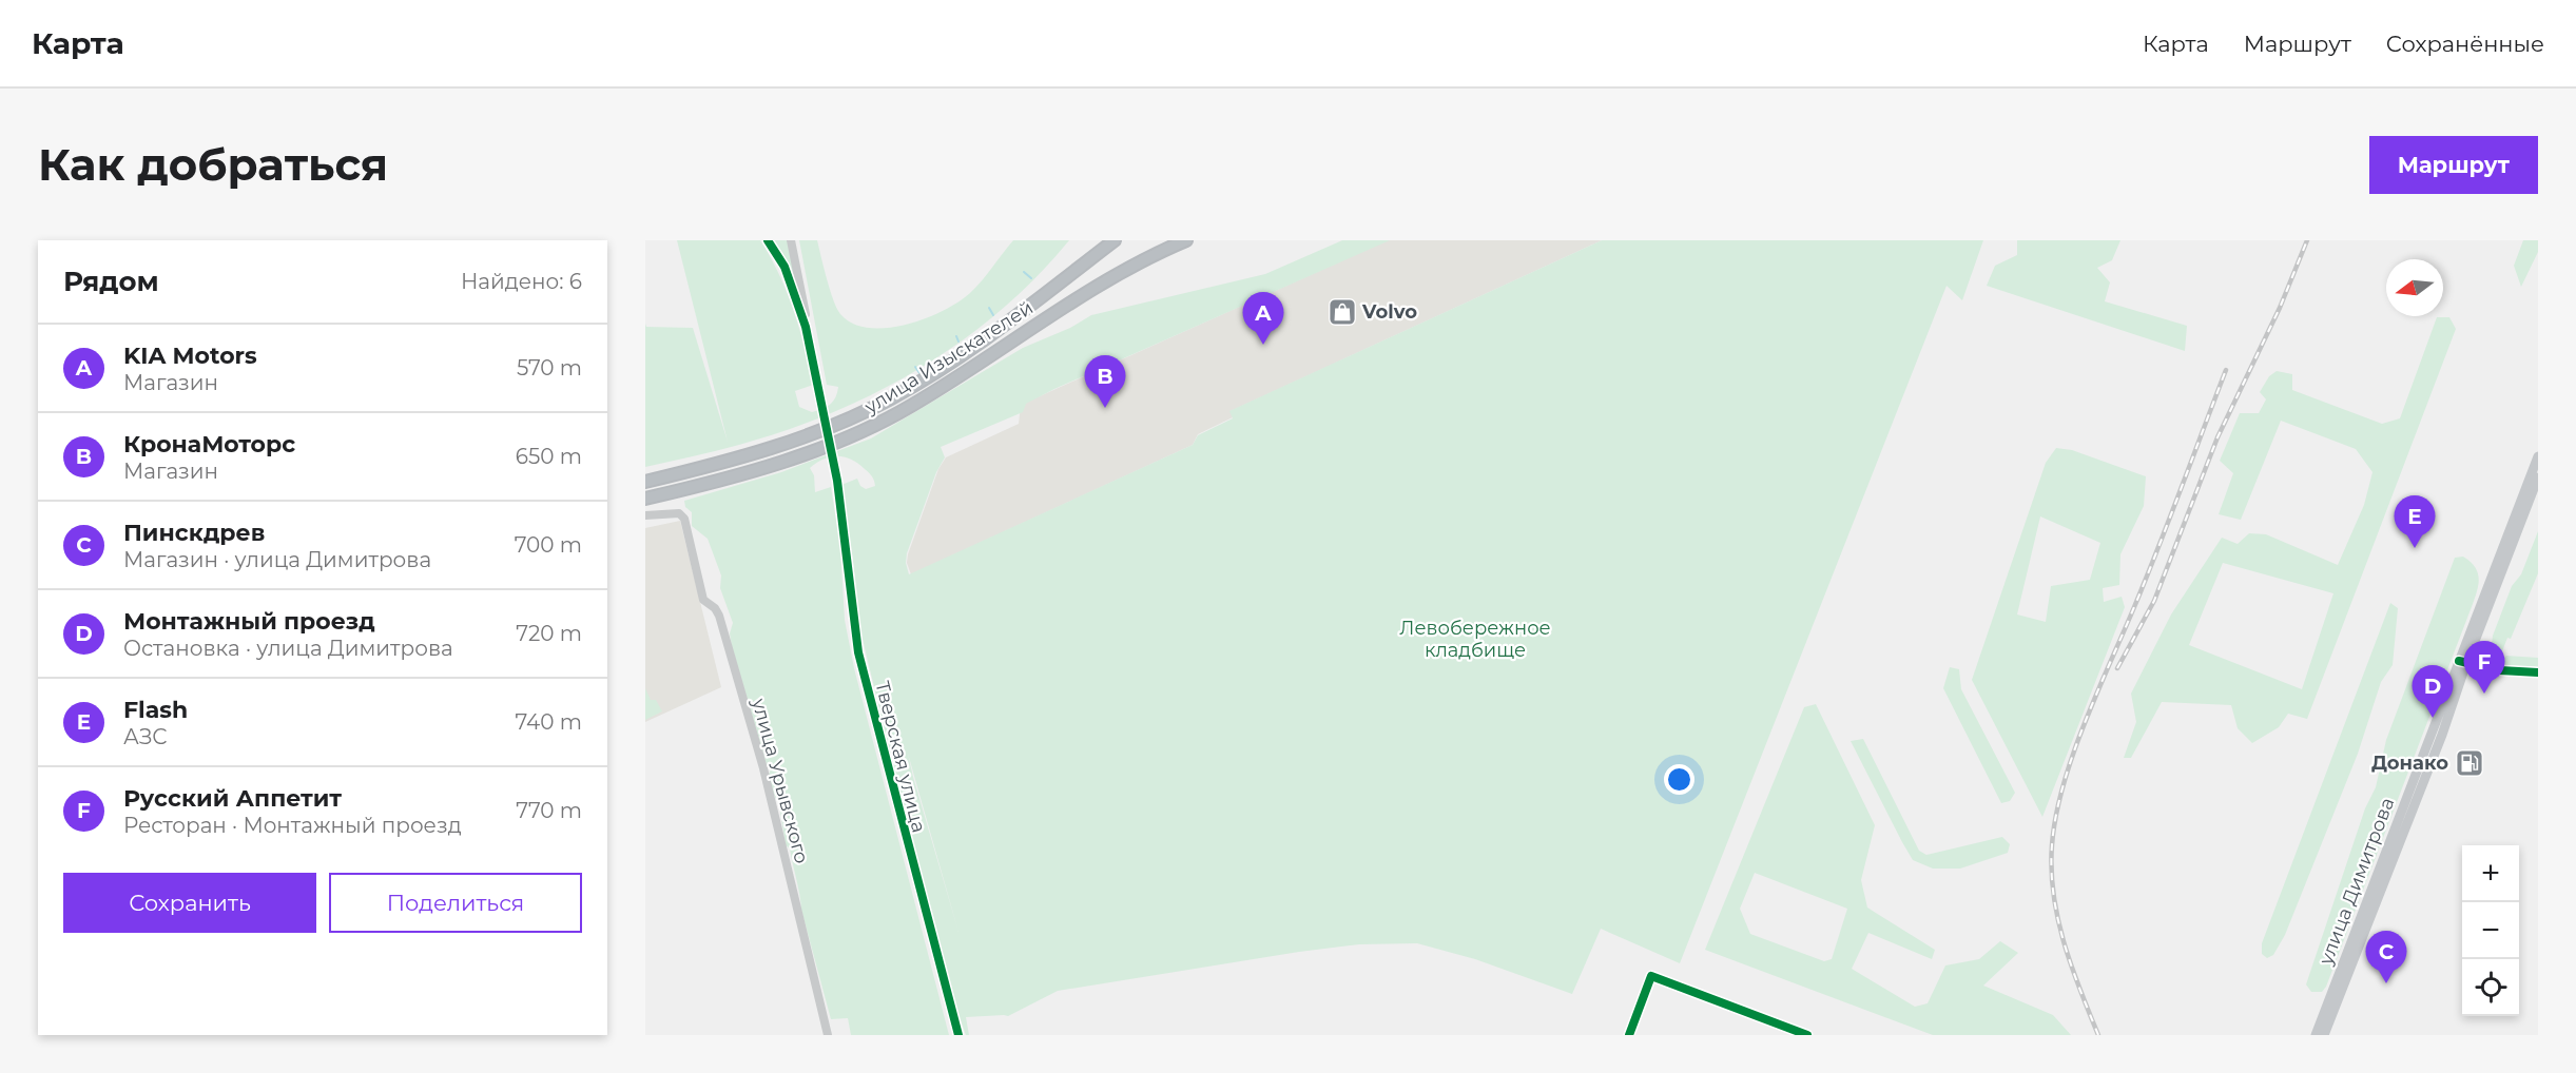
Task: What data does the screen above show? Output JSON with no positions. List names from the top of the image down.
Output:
{
  "streets": {
    "highway": ["улица Изыскателей"],
    "main road": ["улица Димитрова"],
    "street": ["Тверская улица", "улица Урывского"]
  },
  "parks": ["Левобережное кладбище"],
  "places": {
    "shop": ["Volvo"],
    "fuel station": ["Донако"]
  },
  "north": "left",
  "page": {
    "header": "Карта",
    "nav": ["Карта", "Маршрут", "Сохранённые"],
    "buttons": [
      "Маршрут",
      ["Сохранить", "Поделиться"]
    ],
    "title": "Как добраться",
    "heading": ["Рядом", "Найдено: 6"],
    "pins": [
      "A",
      "B",
      "E",
      "F",
      "D",
      "C"
    ],
    "list": [
      {
        "mark": "A",
        "name": "KIA Motors",
        "note": "Магазин",
        "value": "570 m"
      },
      {
        "mark": "B",
        "name": "КронаМоторс",
        "note": "Магазин",
        "value": "650 m"
      },
      {
        "mark": "C",
        "name": "Пинскдрев",
        "note": "Магазин · улица Димитрова",
        "value": "700 m"
      },
      {
        "mark": "D",
        "name": "Монтажный проезд",
        "note": "Остановка · улица Димитрова",
        "value": "720 m"
      },
      {
        "mark": "E",
        "name": "Flash",
        "note": "АЗС",
        "value": "740 m"
      },
      {
        "mark": "F",
        "name": "Русский Аппетит",
        "note": "Ресторан · Монтажный проезд",
        "value": "770 m"
      }
    ],
    "map_buttons": ["+", "−"]
  }
}
